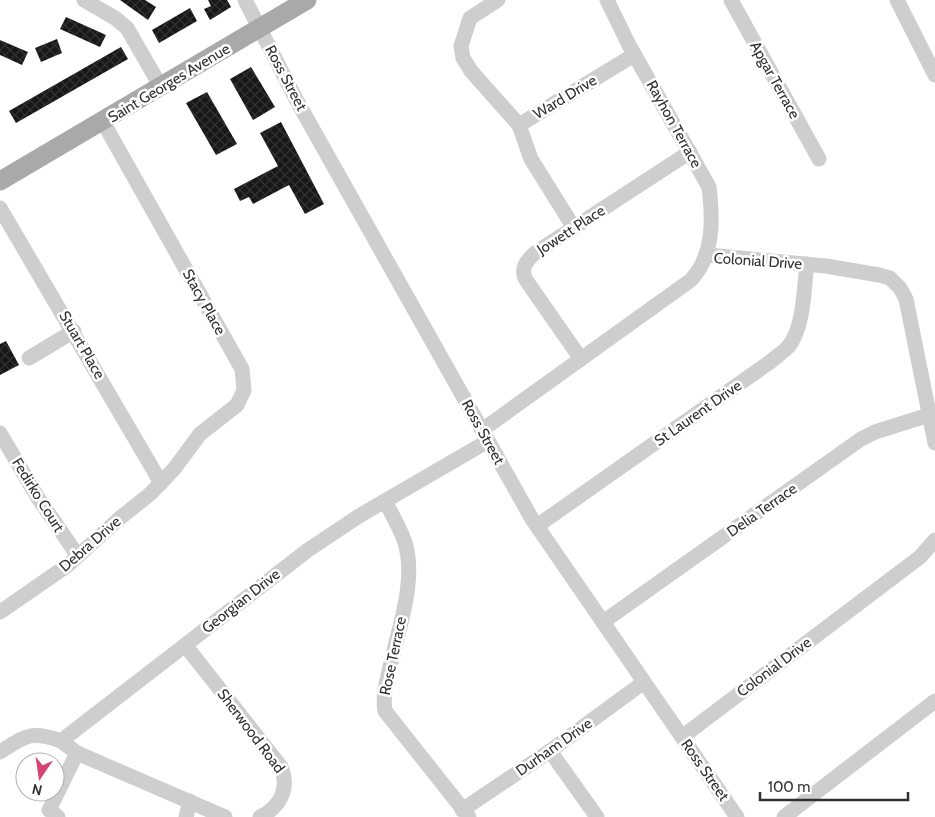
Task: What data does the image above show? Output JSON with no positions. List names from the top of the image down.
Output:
{
  "streets": {
    "main road": ["Saint Georges Avenue"],
    "street": [
      "Ross Street",
      "Apgar Terrace",
      "Ward Drive",
      "Rayhon Terrace",
      "Jowett Place",
      "Colonial Drive",
      "Stacy Place",
      "Stuart Place",
      "St Laurent Drive",
      "Fedirko Court",
      "Delia Terrace",
      "Debra Drive",
      "Georgian Drive",
      "Rose Terrace",
      "Sherwood Road",
      "Durham Drive"
    ]
  },
  "crossings": [
    ["Ross Street", "Saint Georges Avenue"],
    ["Ross Street", "Colonial Drive"],
    ["Ross Street", "St Laurent Drive"],
    ["Ross Street", "Delia Terrace"],
    ["Ross Street", "Georgian Drive"],
    ["Ross Street", "Durham Drive"],
    ["Saint Georges Avenue", "Stacy Place"],
    ["Ward Drive", "Rayhon Terrace"],
    ["Ward Drive", "Jowett Place"],
    ["Rayhon Terrace", "Jowett Place"],
    ["Rayhon Terrace", "Colonial Drive"],
    ["Jowett Place", "Colonial Drive"],
    ["Colonial Drive", "St Laurent Drive"],
    ["Colonial Drive", "Delia Terrace"],
    ["Colonial Drive", "Georgian Drive"],
    ["Stacy Place", "Debra Drive"],
    ["Stuart Place", "Debra Drive"],
    ["Fedirko Court", "Debra Drive"],
    ["Georgian Drive", "Rose Terrace"],
    ["Georgian Drive", "Sherwood Road"],
    ["Rose Terrace", "Durham Drive"]
  ],
  "scale_bar": "100 m",
  "north": "bottom"
}
